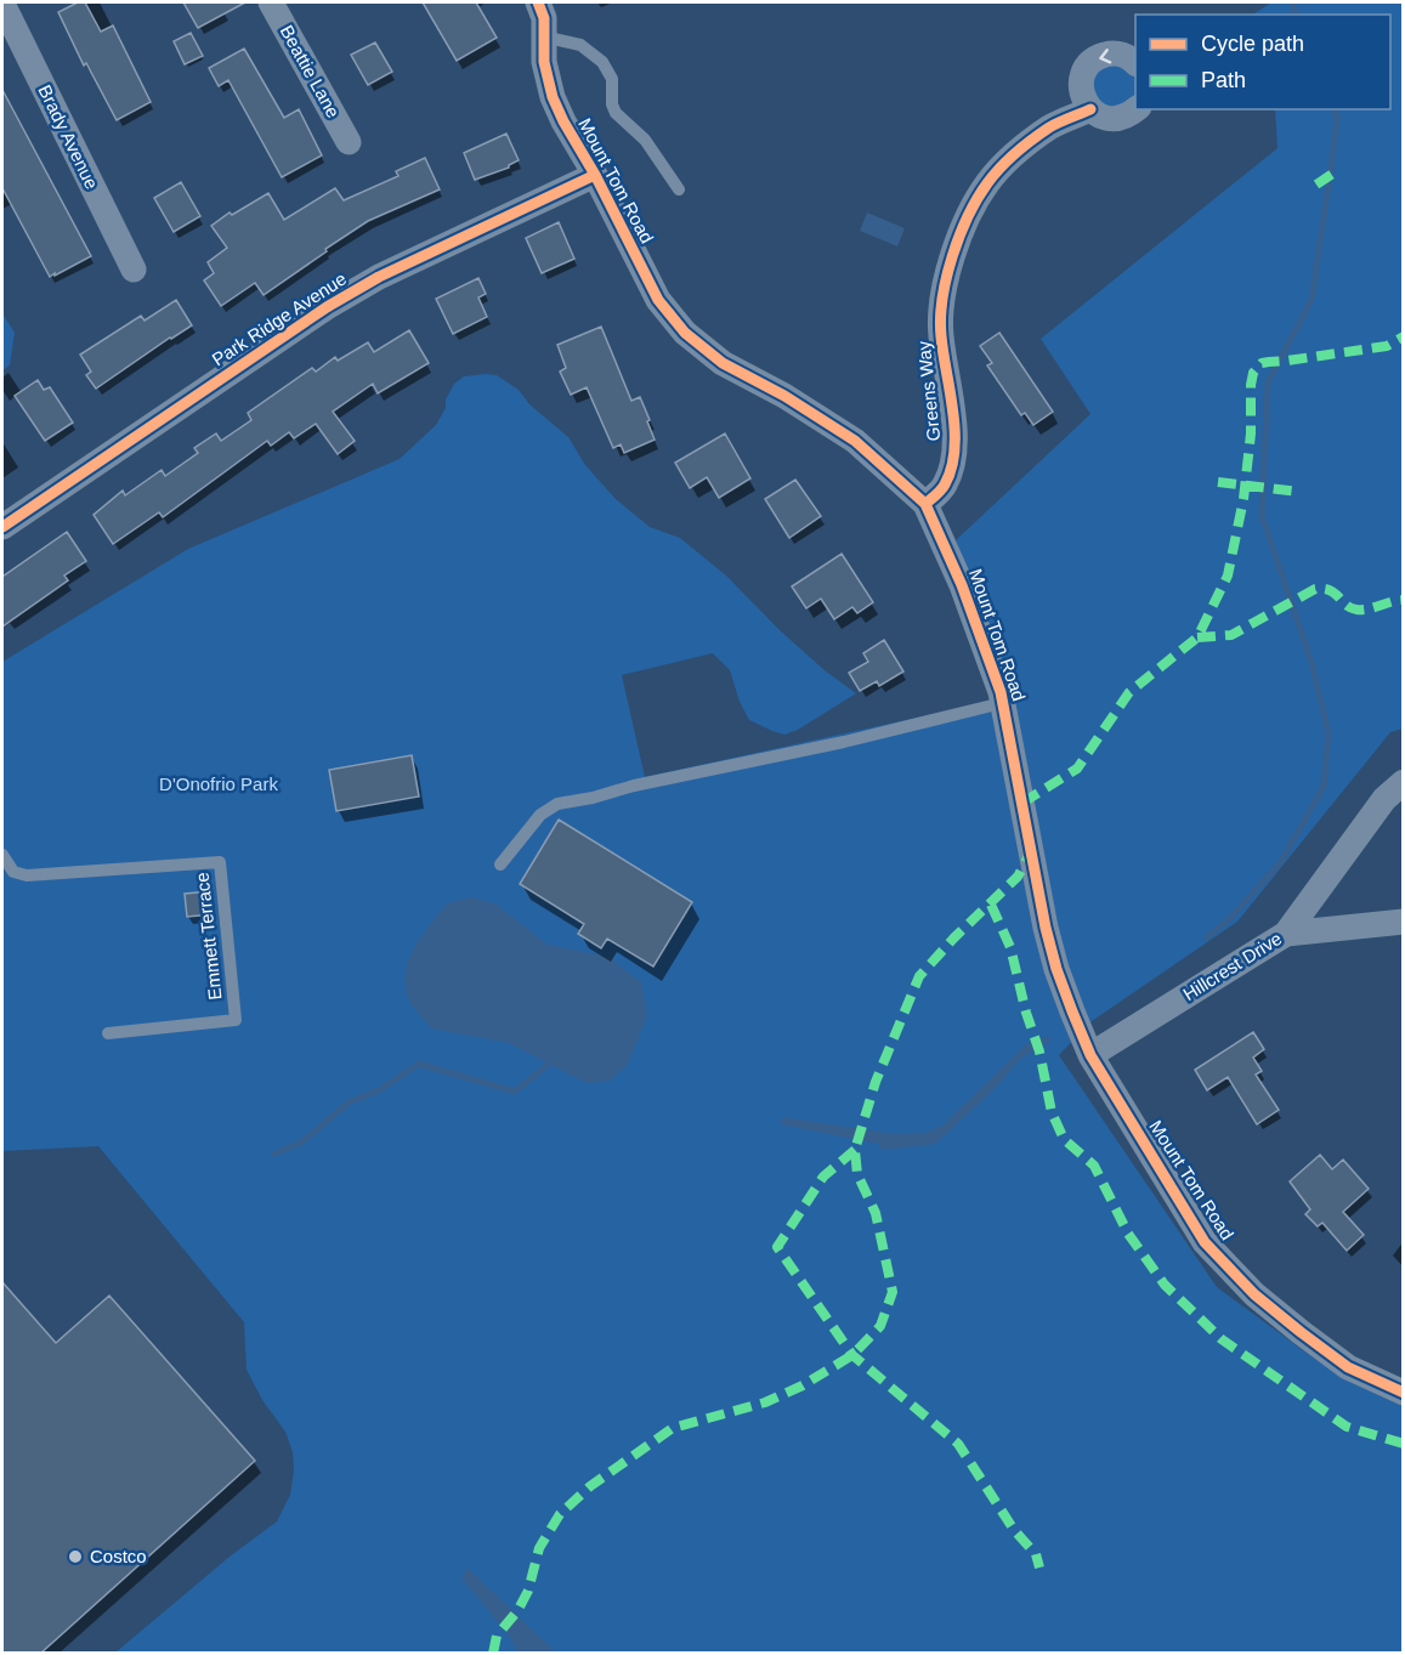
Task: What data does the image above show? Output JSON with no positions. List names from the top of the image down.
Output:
{
  "streets": {
    "street": [
      "Beattie Lane",
      "Brady Avenue",
      "Mount Tom Road",
      "Park Ridge Avenue",
      "Greens Way",
      "Hillcrest Drive"
    ],
    "lane": ["Emmett Terrace"]
  },
  "crossings": [
    ["Mount Tom Road", "Park Ridge Avenue"],
    ["Mount Tom Road", "Greens Way"],
    ["Mount Tom Road", "Hillcrest Drive"]
  ],
  "parks": ["D'Onofrio Park"],
  "places": ["Costco"],
  "legend": ["Cycle path", "Path"]
}
